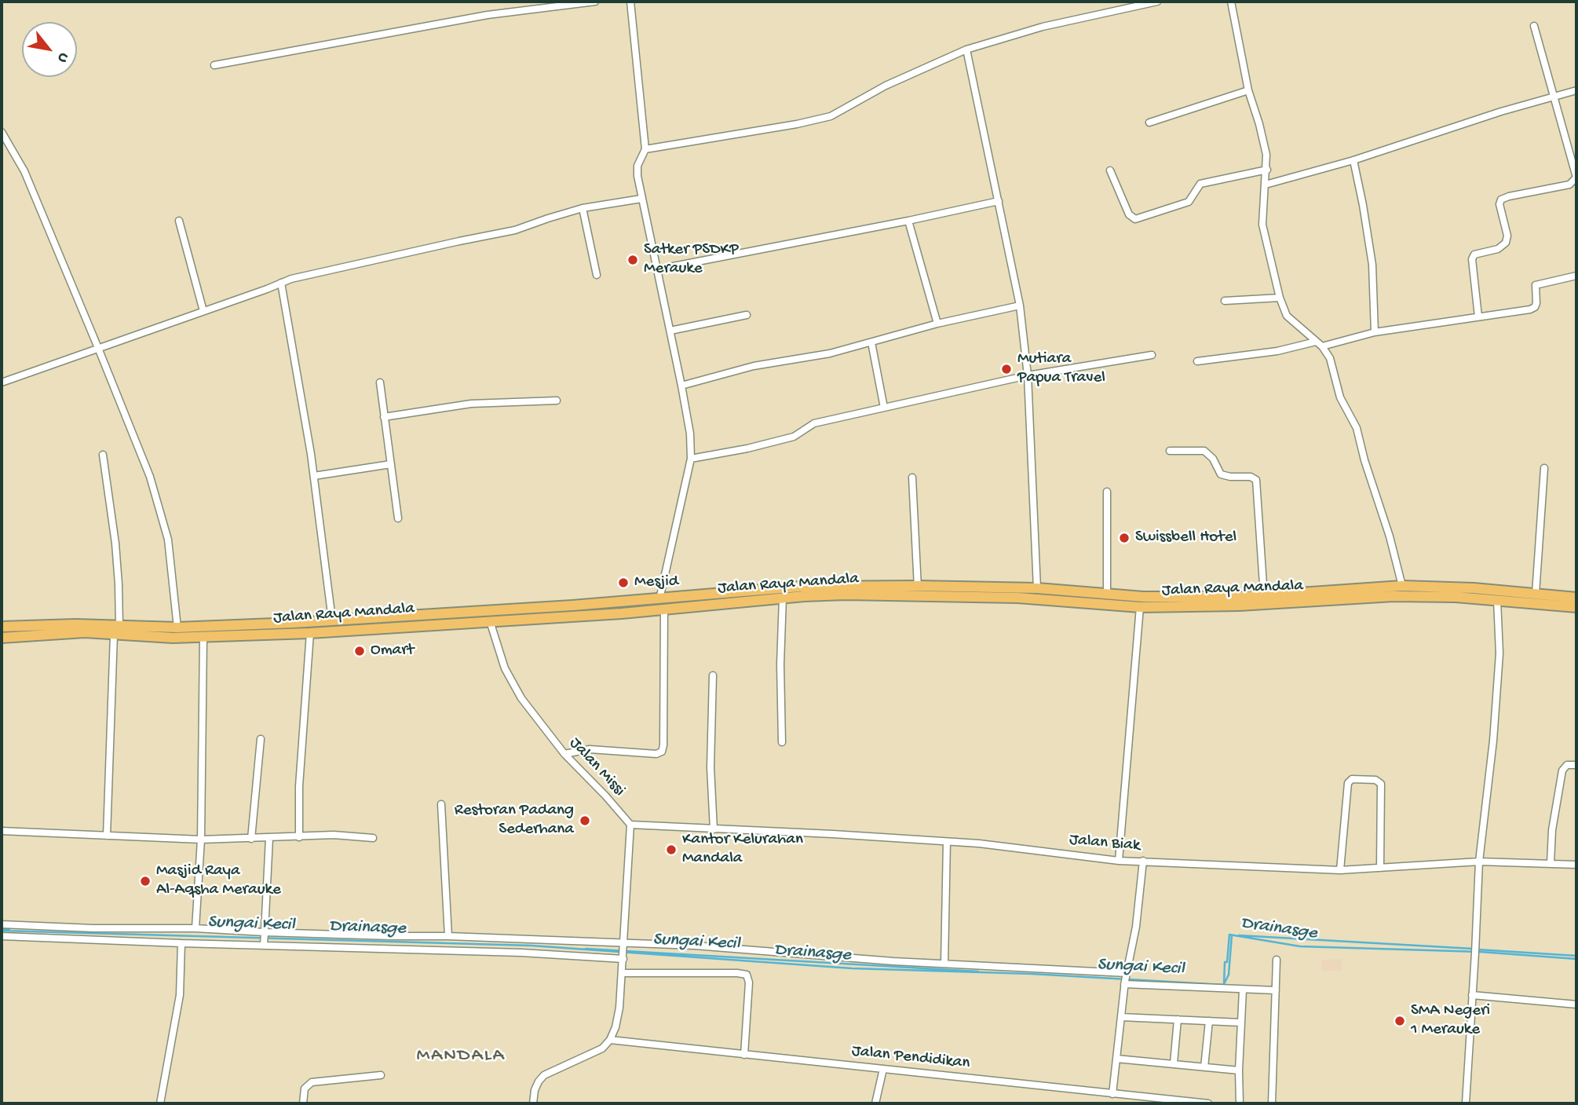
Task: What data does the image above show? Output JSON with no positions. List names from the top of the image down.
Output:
{
  "streets": {
    "highway": ["Jalan Raya Mandala"],
    "street": ["Jalan Missi", "Jalan Biak", "Jalan Pendidikan"]
  },
  "crossings": [
    ["Jalan Raya Mandala", "Jalan Missi"],
    ["Jalan Missi", "Jalan Biak"]
  ],
  "districts": ["MANDALA"],
  "water": ["Sungai Kecil", "Drainasge"],
  "places": [
    "Satker PSDKP Merauke",
    "Mutiara Papua Travel",
    "Swissbell Hotel",
    "Mesjid",
    "Omart",
    "Restoran Padang Sederhana",
    "Kantor Kelurahan Mandala",
    "Masjid Raya Al-Aqsha Merauke",
    "SMA Negeri 1 Merauke"
  ],
  "north": "bottom right"
}
